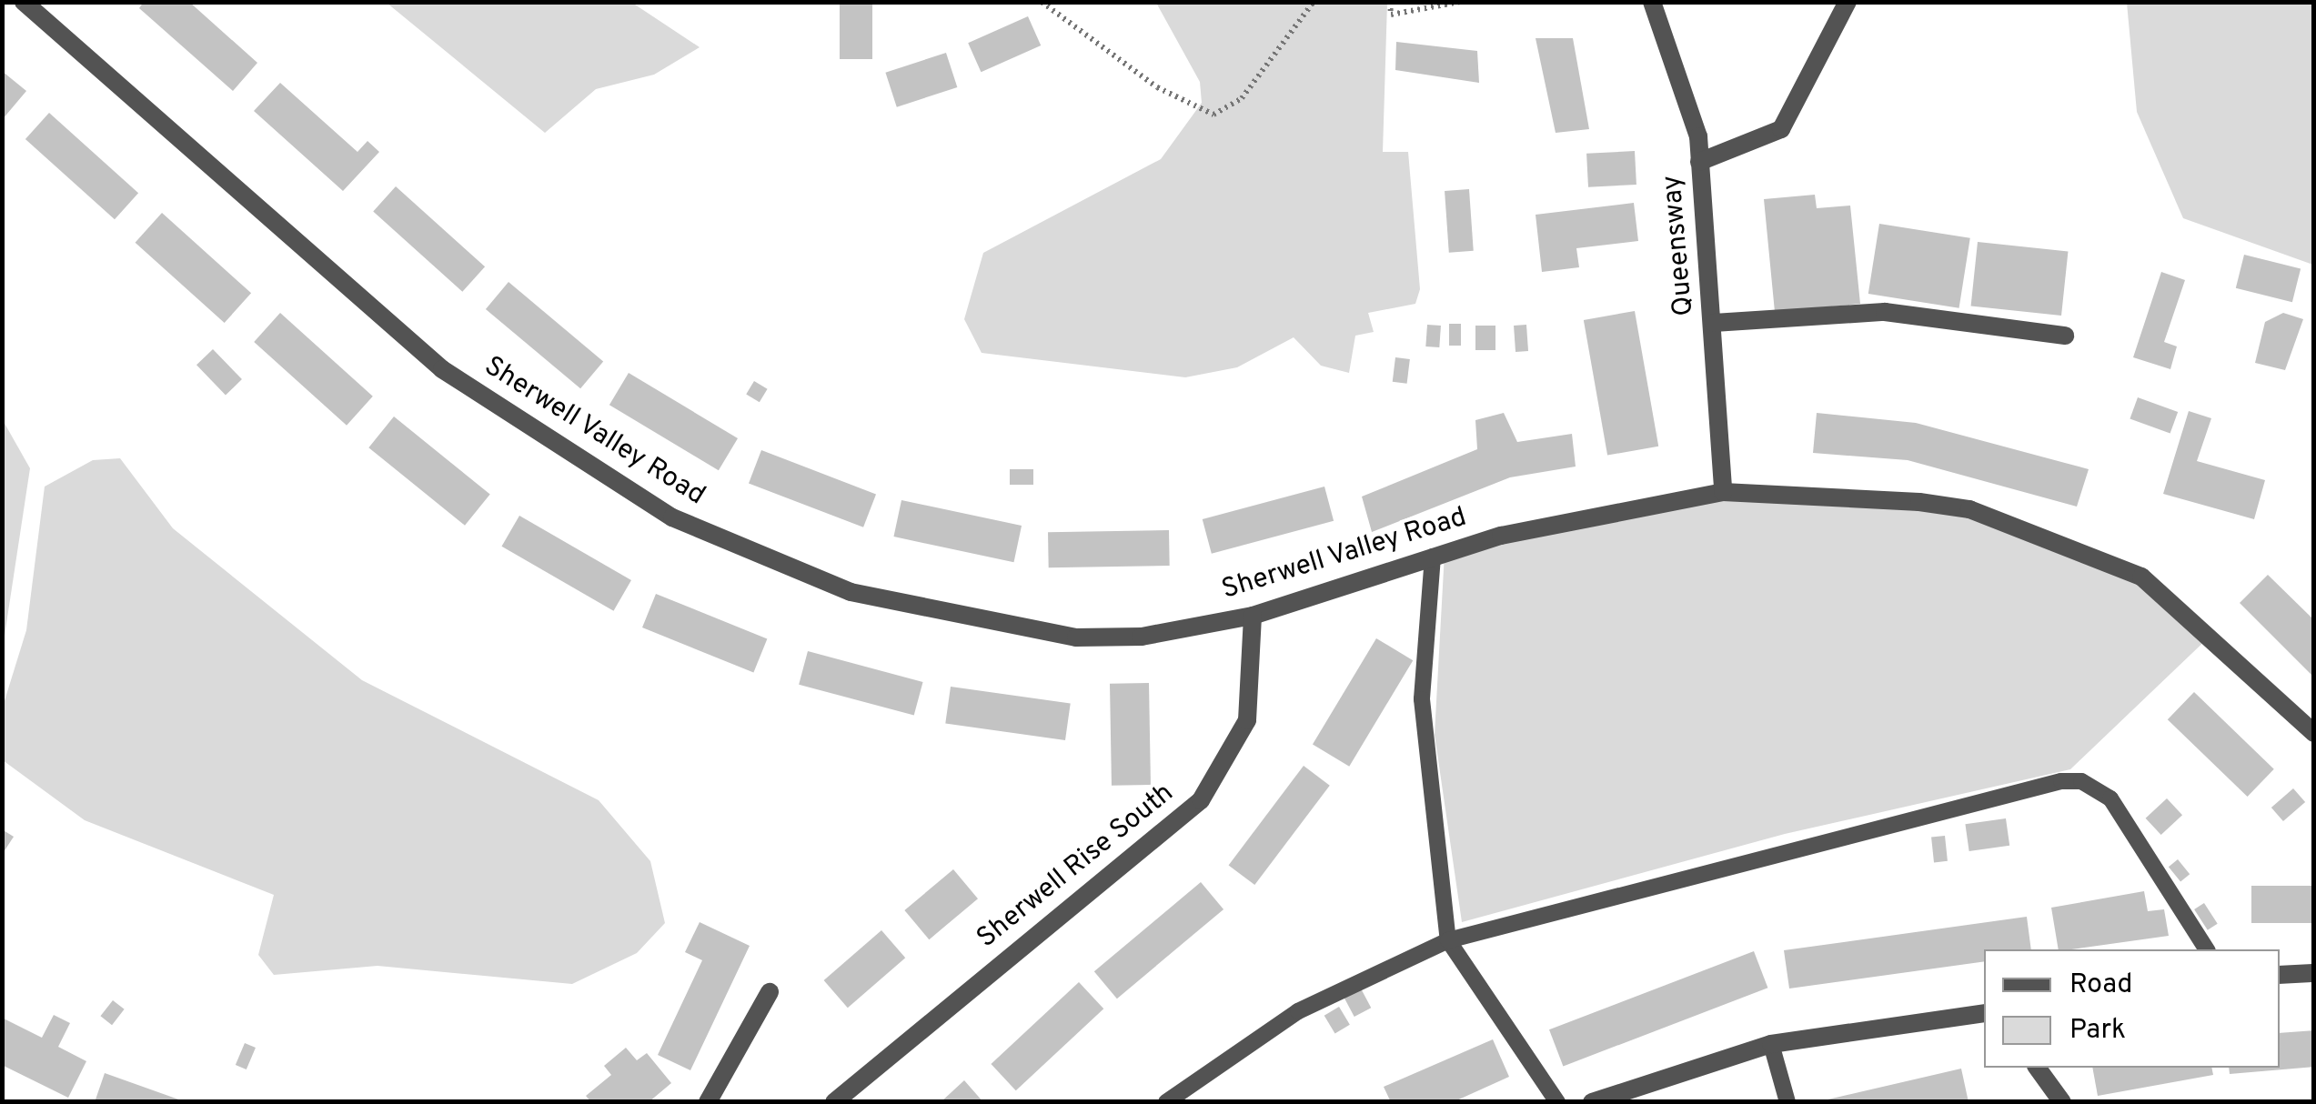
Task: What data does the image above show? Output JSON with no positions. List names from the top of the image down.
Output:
{
  "streets": {
    "street": ["Queensway", "Sherwell Valley Road", "Sherwell Rise South"]
  },
  "crossings": [
    ["Queensway", "Sherwell Valley Road"],
    ["Sherwell Valley Road", "Sherwell Rise South"]
  ],
  "legend": ["Road", "Park"]
}
